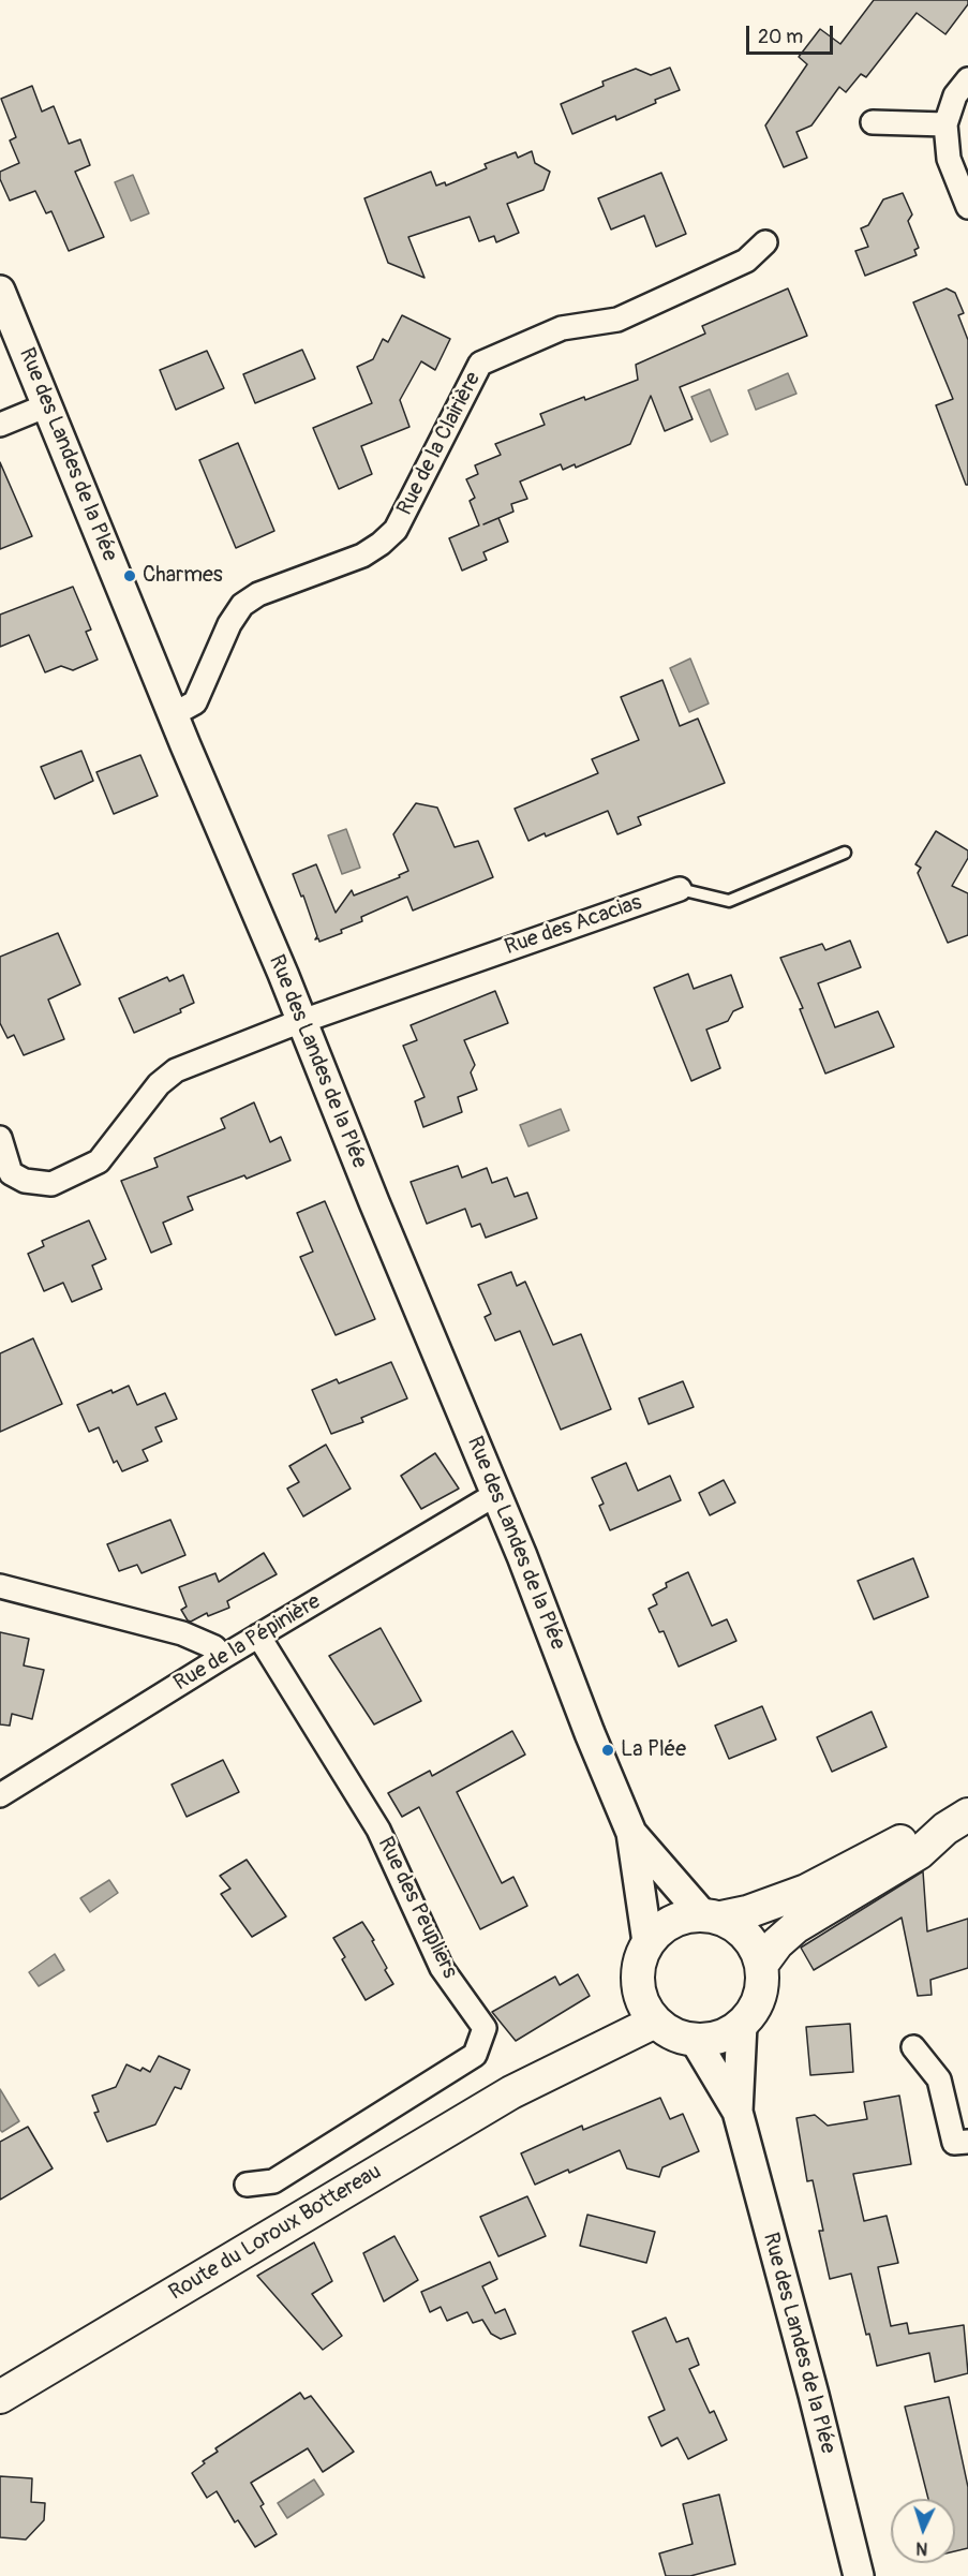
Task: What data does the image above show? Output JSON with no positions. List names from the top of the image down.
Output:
{
  "streets": {
    "main road": ["Route du Loroux Bottereau"],
    "street": [
      "Rue de la Clairière",
      "Rue des Landes de la Plée",
      "Rue des Acacias",
      "Rue de la Pépinière",
      "Rue des Peupliers"
    ]
  },
  "crossings": [
    ["Rue de la Clairière", "Rue des Landes de la Plée"],
    ["Rue des Landes de la Plée", "Rue des Acacias"],
    ["Rue des Landes de la Plée", "Rue de la Pépinière"],
    ["Rue des Landes de la Plée", "Route du Loroux Bottereau"],
    ["Rue de la Pépinière", "Rue des Peupliers"]
  ],
  "places": ["Charmes", "La Plée"],
  "scale_bar": "20 m",
  "north": "bottom"
}
